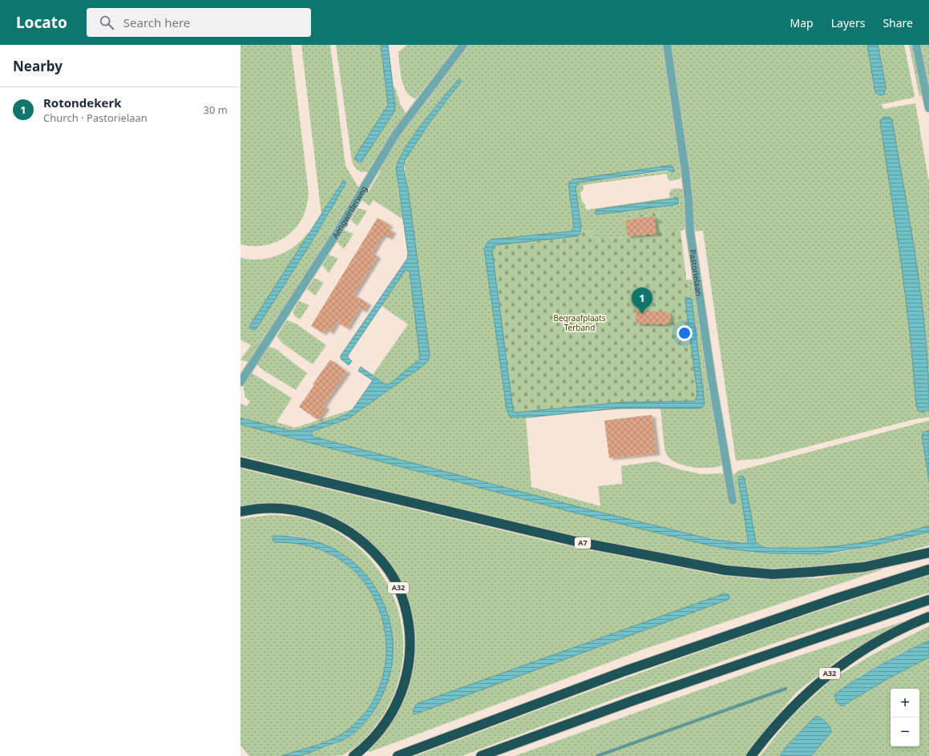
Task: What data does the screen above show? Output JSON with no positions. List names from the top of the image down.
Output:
{
  "streets": {
    "highway": ["A7", "A32"],
    "street": ["Aengwirderweg", "Pastorielaan"]
  },
  "parks": ["Begraafplaats Terband"],
  "page": {
    "header": "Locato",
    "search": "Search here",
    "nav": ["Map", "Layers", "Share"],
    "heading": "Nearby",
    "list": [
      {
        "mark": "1",
        "name": "Rotondekerk",
        "note": "Church · Pastorielaan",
        "value": "30 m"
      }
    ],
    "pins": "1",
    "map_buttons": ["+", "−"]
  }
}
